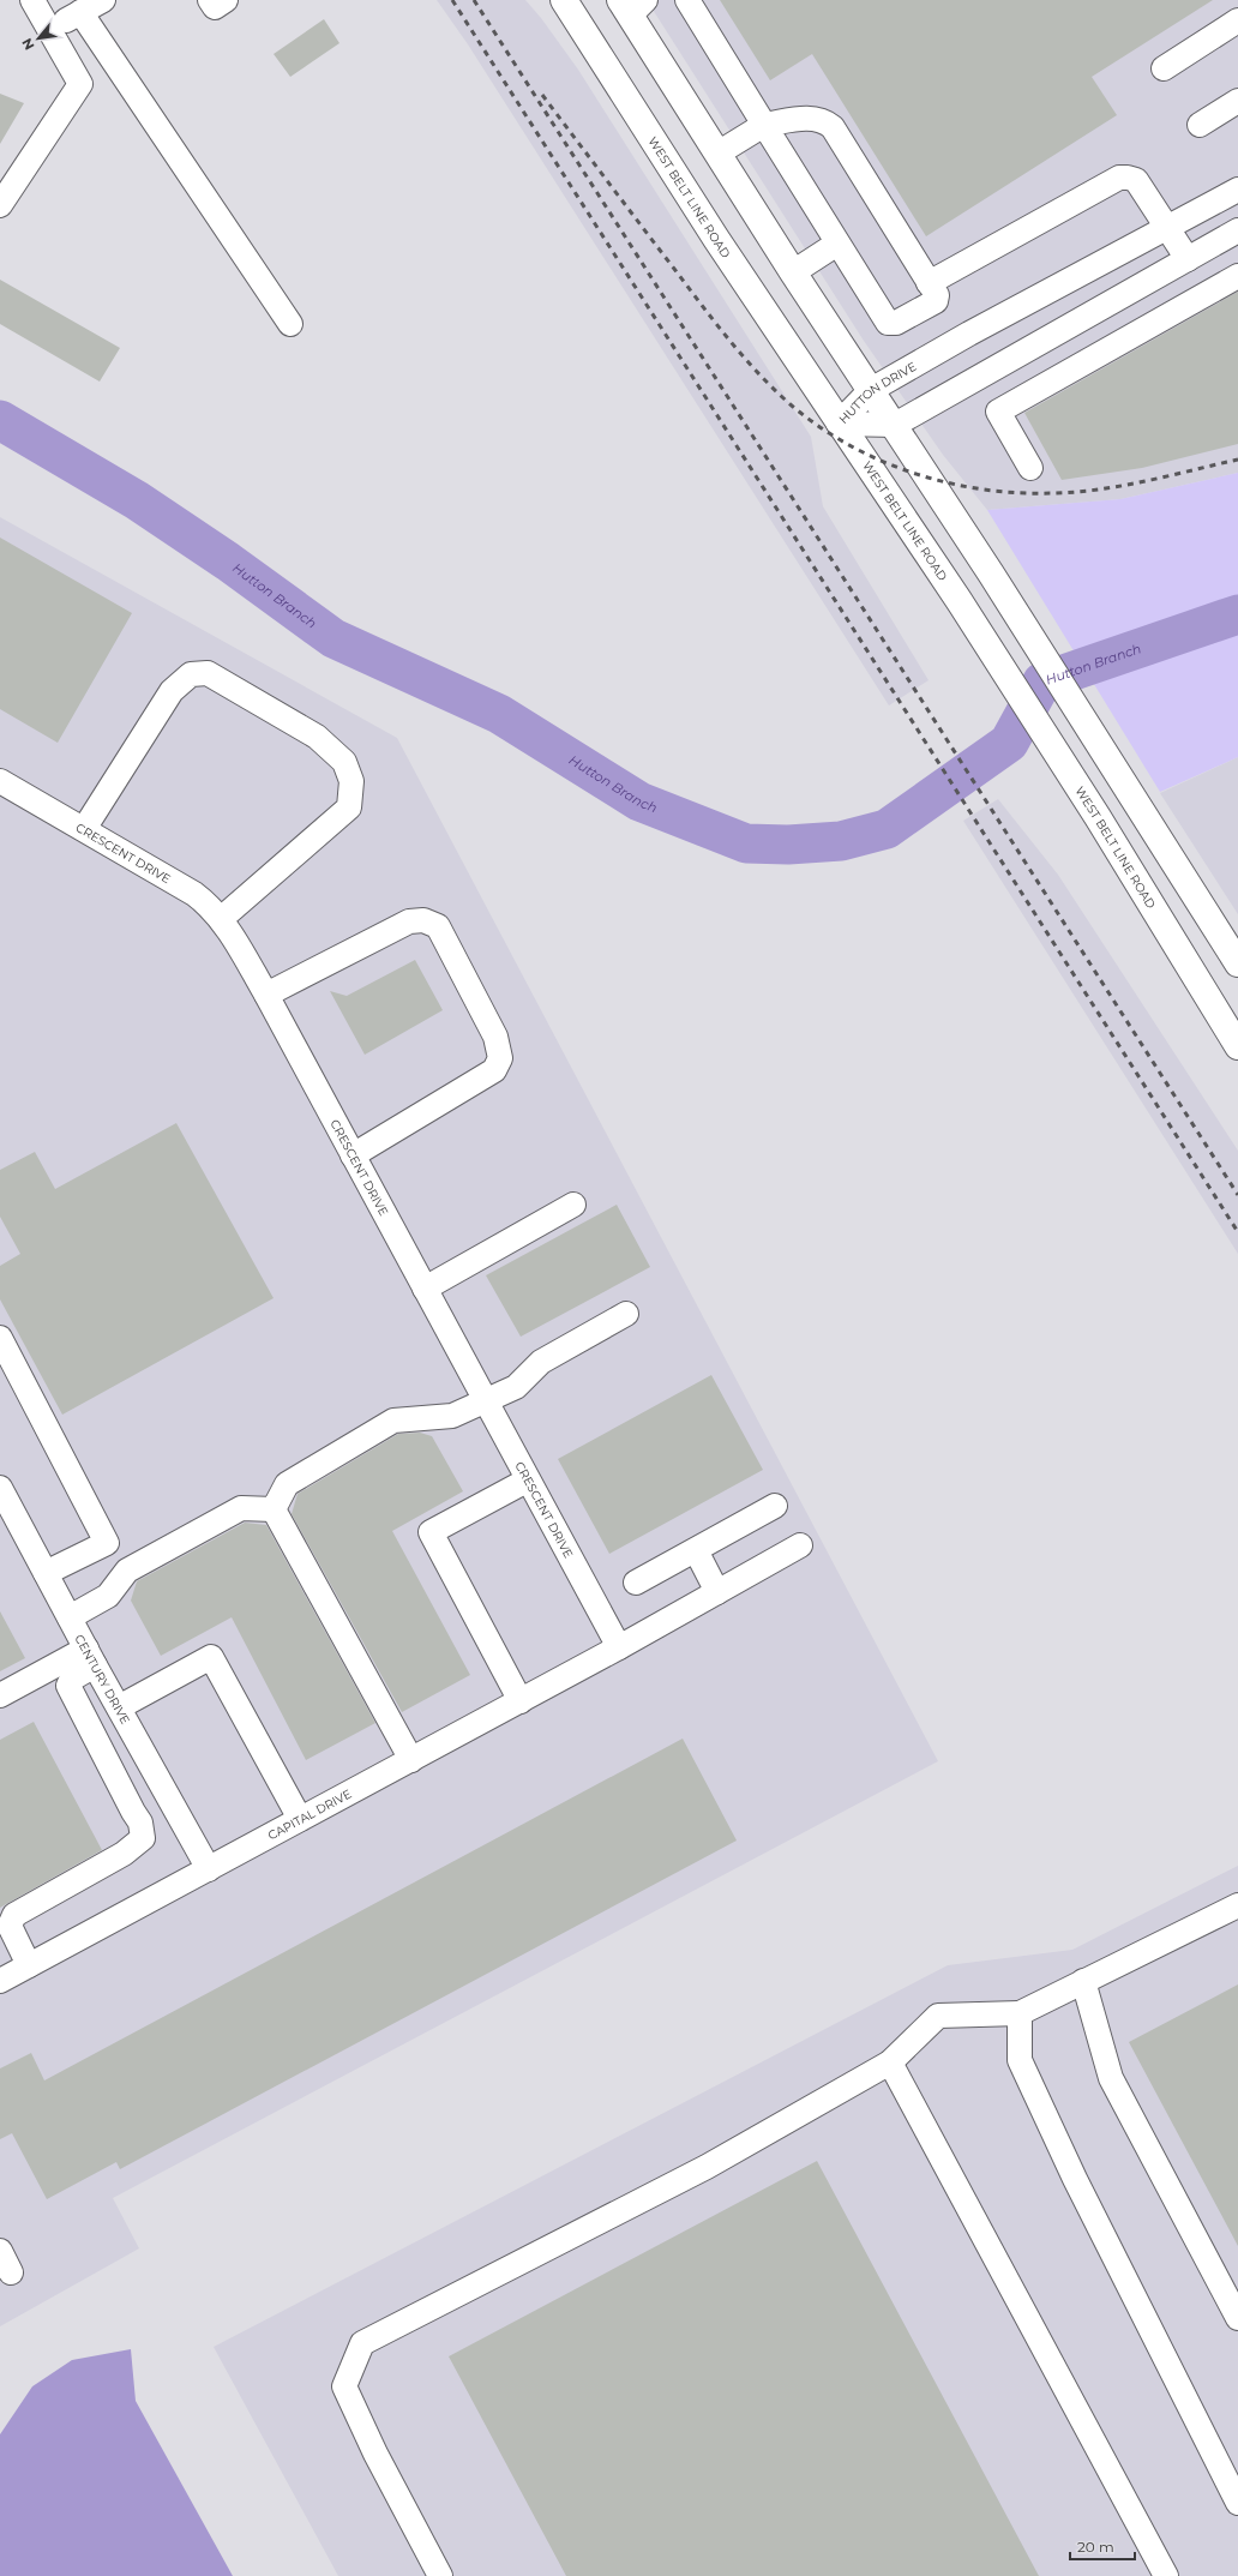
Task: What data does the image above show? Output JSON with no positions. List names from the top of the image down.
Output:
{
  "streets": {
    "main road": ["WEST BELT LINE ROAD"],
    "street": [
      "HUTTON DRIVE",
      "CRESCENT DRIVE",
      "CENTURY DRIVE",
      "CAPITAL DRIVE"
    ]
  },
  "crossings": [
    ["WEST BELT LINE ROAD", "HUTTON DRIVE"],
    ["CRESCENT DRIVE", "CAPITAL DRIVE"],
    ["CENTURY DRIVE", "CAPITAL DRIVE"]
  ],
  "water": ["Hutton Branch"],
  "scale_bar": "20 m",
  "north": "bottom left"
}
